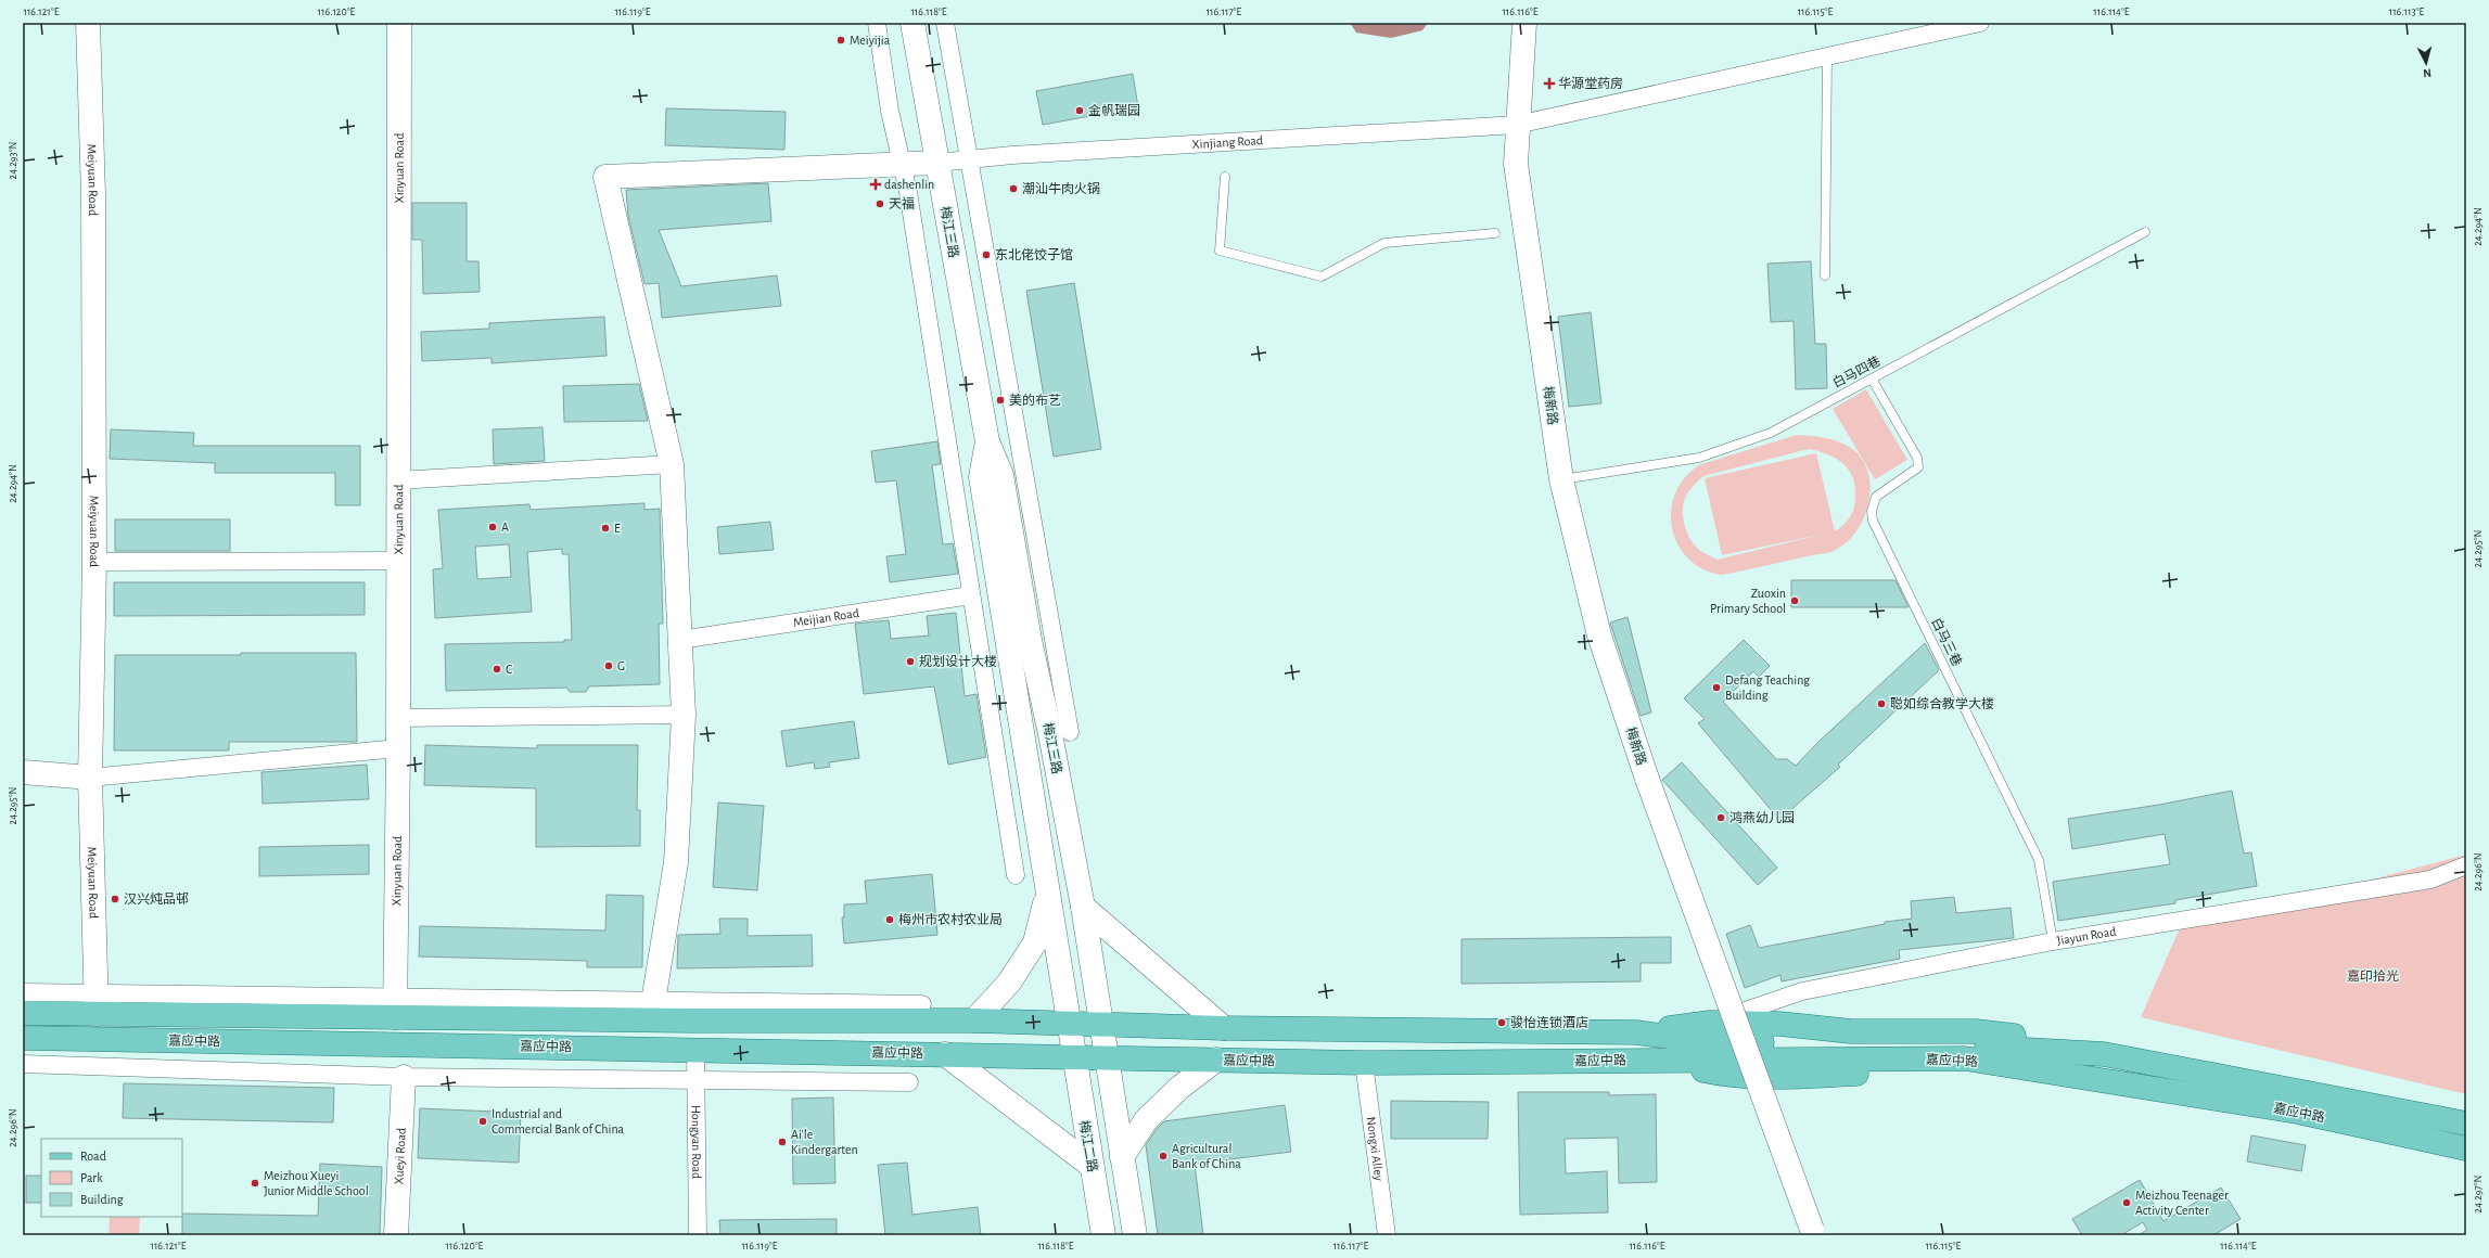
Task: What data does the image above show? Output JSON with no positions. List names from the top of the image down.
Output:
{
  "streets": {
    "main road": ["嘉应中路"],
    "street": [
      "Xinjiang Road",
      "Xinyuan Road",
      "Meiyuan Road",
      "梅江三路",
      "梅新路",
      "Meijian Road",
      "Jiayun Road",
      "Hongyan Road",
      "梅江二路",
      "Nongxi Alley",
      "Xueyi Road"
    ],
    "lane": ["白马四巷", "白马三巷"]
  },
  "crossings": [
    ["Xinjiang Road", "梅江三路"],
    ["Xinjiang Road", "梅新路"],
    ["Xinyuan Road", "嘉应中路"],
    ["Meiyuan Road", "嘉应中路"],
    ["梅江三路", "嘉应中路"],
    ["梅江三路", "梅江二路"],
    ["白马四巷", "梅新路"],
    ["白马四巷", "白马三巷"],
    ["白马三巷", "Jiayun Road"],
    ["嘉应中路", "Hongyan Road"],
    ["嘉应中路", "梅江二路"],
    ["嘉应中路", "Nongxi Alley"]
  ],
  "parks": ["嘉印拾光"],
  "places": {
    "other": [
      "Meiyijia",
      "金帆瑞园",
      "潮汕牛肉火锅",
      "天福",
      "东北佬饺子馆",
      "美的布艺",
      "A",
      "E",
      "Zuoxin Primary School",
      "规划设计大楼",
      "G",
      "C",
      "Defang Teaching Building",
      "聪如综合教学大楼",
      "鸿燕幼儿园",
      "汉兴炖品邨",
      "梅州市农村农业局",
      "骏怡连锁酒店",
      "Industrial and Commercial Bank of China",
      "Ai'le Kindergarten",
      "Agricultural Bank of China",
      "Meizhou Xueyi Junior Middle School",
      "Meizhou Teenager Activity Center"
    ],
    "health": ["华源堂药房", "dashenlin"]
  },
  "legend": ["Road", "Park", "Building"],
  "north": "bottom",
  "coordinates": [
    "116.121°E",
    "116.120°E",
    "116.119°E",
    "116.118°E",
    "116.117°E",
    "116.116°E",
    "116.115°E",
    "116.114°E",
    "116.113°E",
    "24.293°N",
    "24.294°N",
    "24.295°N",
    "24.296°N",
    "24.297°N"
  ]
}
